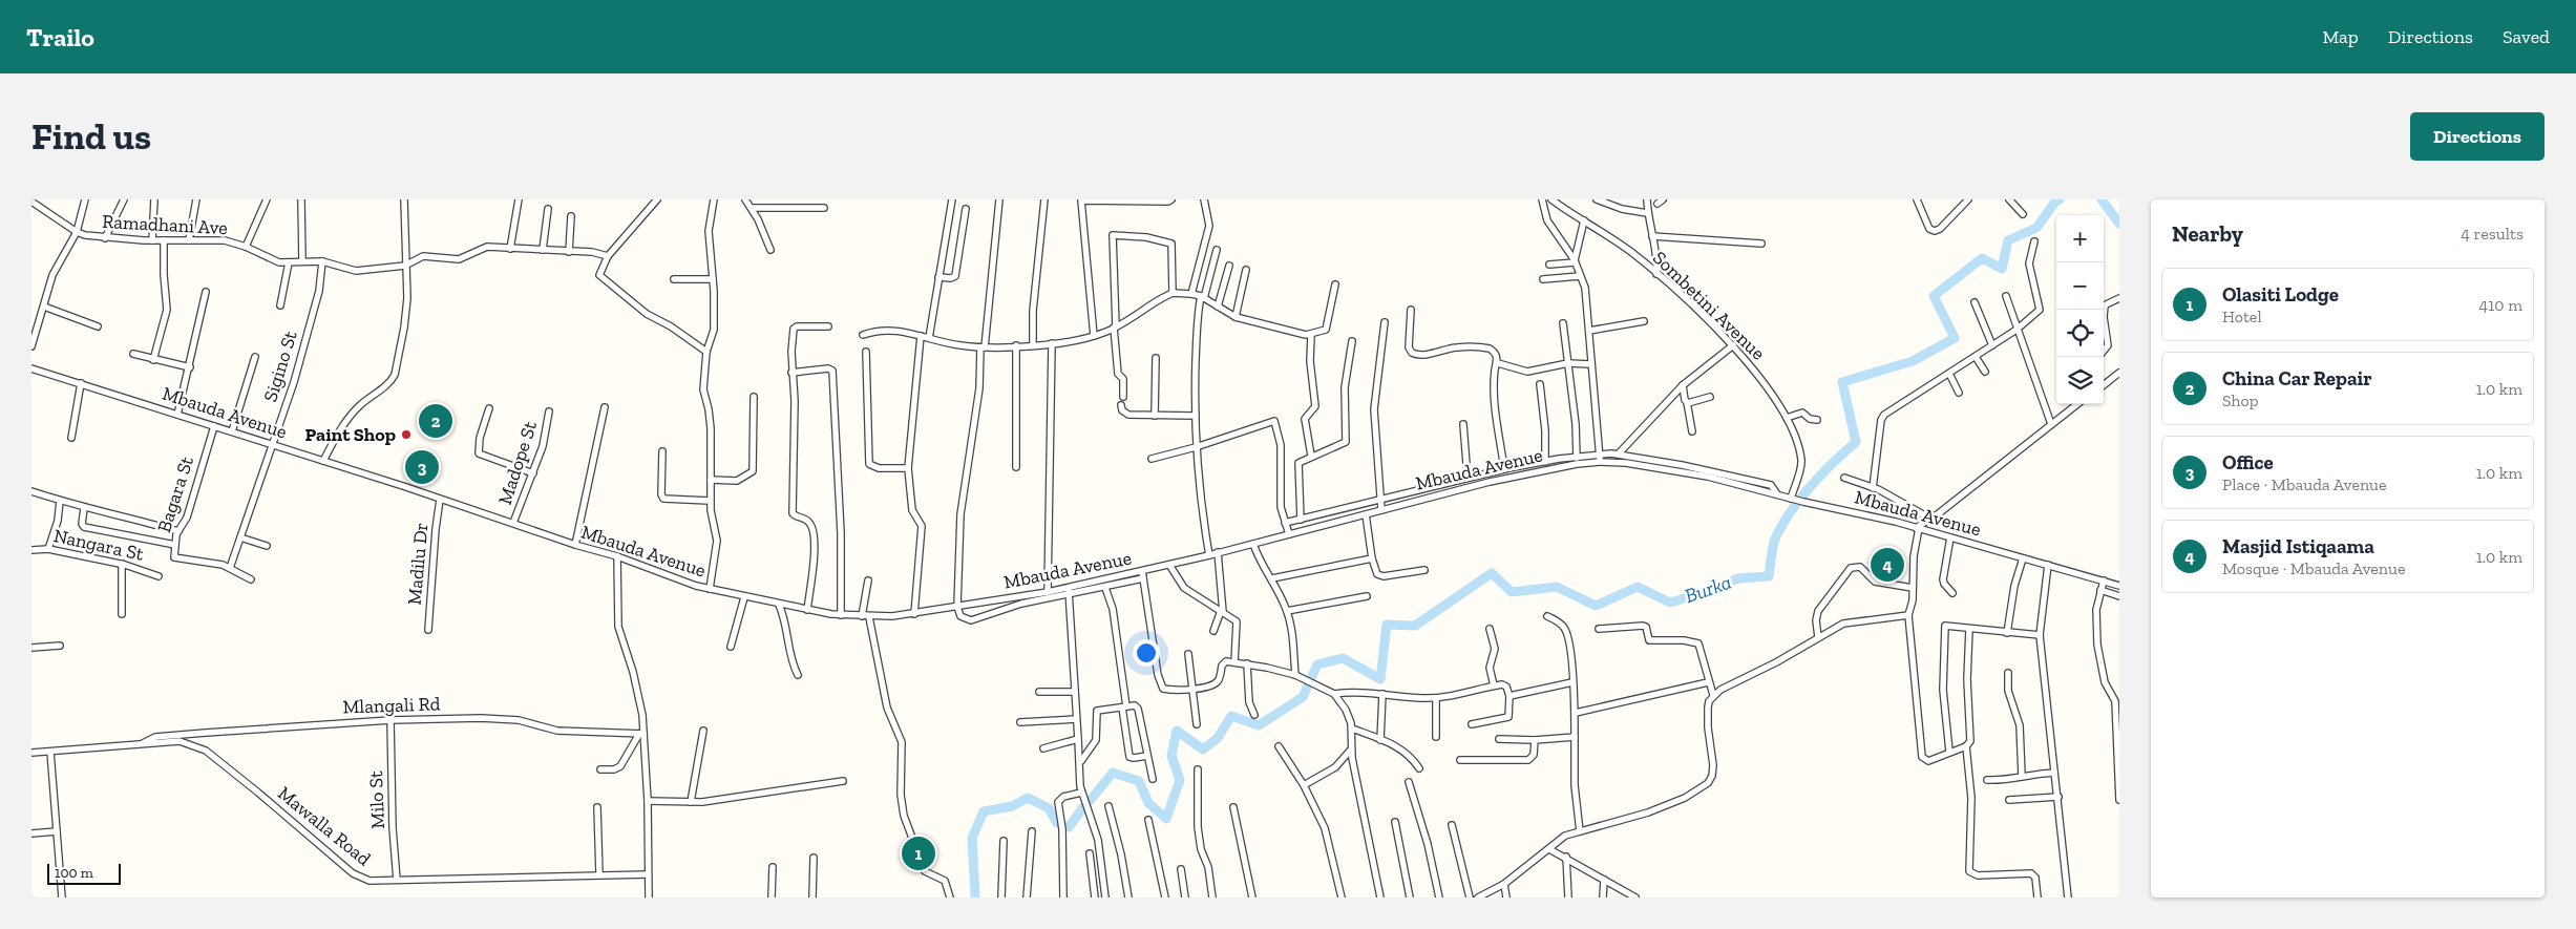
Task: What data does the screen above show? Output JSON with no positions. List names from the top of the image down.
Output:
{
  "streets": {
    "street": [
      "Ramadhani Ave",
      "Sombetini Avenue",
      "Sigino St",
      "Mbauda Avenue",
      "Madope St",
      "Bagara St",
      "Nangara St",
      "Madilu Dr",
      "Mlangali Rd",
      "Milo St",
      "Mawalla Road"
    ]
  },
  "crossings": [
    ["Ramadhani Ave", "Sigino St"],
    ["Sombetini Avenue", "Mbauda Avenue"],
    ["Sigino St", "Mbauda Avenue"],
    ["Sigino St", "Bagara St"],
    ["Mbauda Avenue", "Madope St"],
    ["Mbauda Avenue", "Bagara St"],
    ["Mbauda Avenue", "Madilu Dr"],
    ["Mlangali Rd", "Milo St"],
    ["Mlangali Rd", "Mawalla Road"],
    ["Milo St", "Mawalla Road"]
  ],
  "water": ["Burka"],
  "places": ["Paint Shop"],
  "scale_bar": "100 m",
  "page": {
    "header": "Trailo",
    "nav": ["Map", "Directions", "Saved"],
    "buttons": "Directions",
    "title": "Find us",
    "heading": ["Nearby", "4 results"],
    "map_buttons": ["+", "−"],
    "list": [
      {
        "mark": "1",
        "name": "Olasiti Lodge",
        "note": "Hotel",
        "value": "410 m"
      },
      {
        "mark": "2",
        "name": "China Car Repair",
        "note": "Shop",
        "value": "1.0 km"
      },
      {
        "mark": "3",
        "name": "Office",
        "note": "Place · Mbauda Avenue",
        "value": "1.0 km"
      },
      {
        "mark": "4",
        "name": "Masjid Istiqaama",
        "note": "Mosque · Mbauda Avenue",
        "value": "1.0 km"
      }
    ],
    "pins": [
      "2",
      "3",
      "4",
      "1"
    ],
    "scale": "100 m"
  }
}
